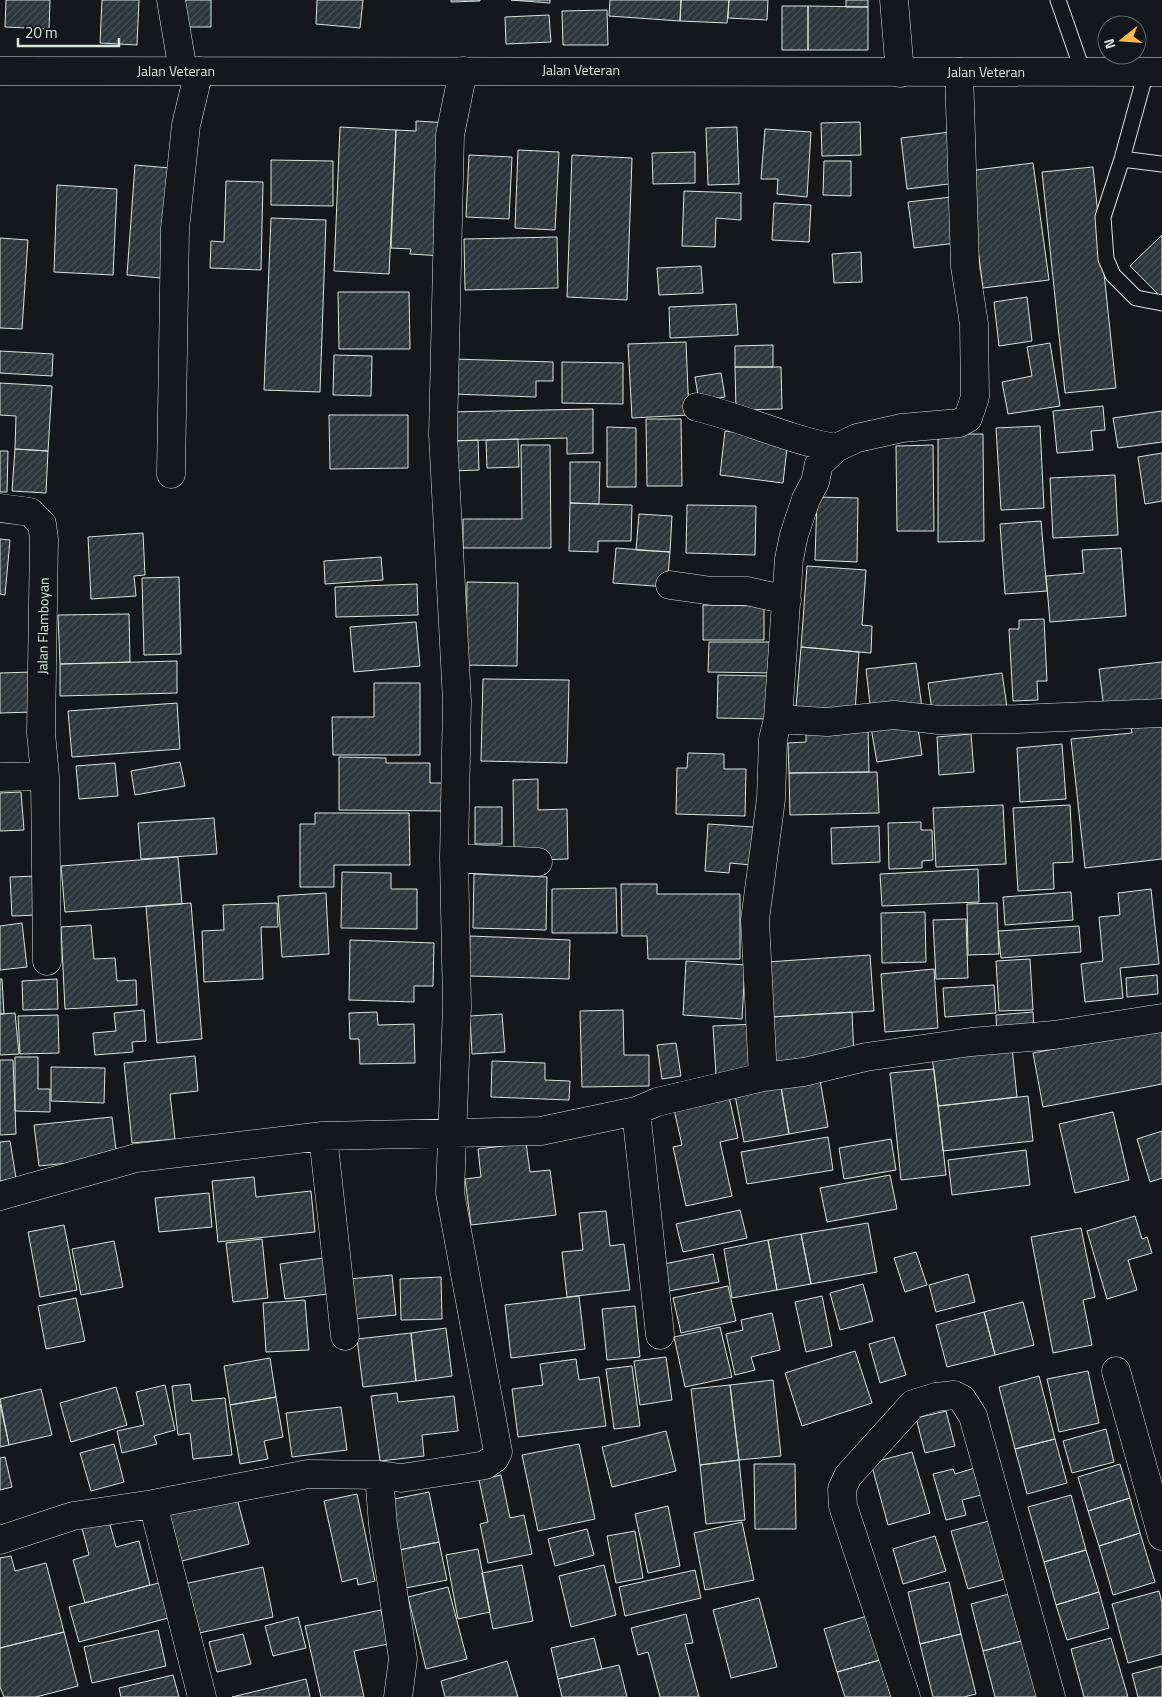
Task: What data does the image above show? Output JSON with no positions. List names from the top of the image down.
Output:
{
  "streets": {
    "main road": ["Jalan Veteran", "Jalan Flamboyan"]
  },
  "scale_bar": "20 m",
  "north": "left"
}
